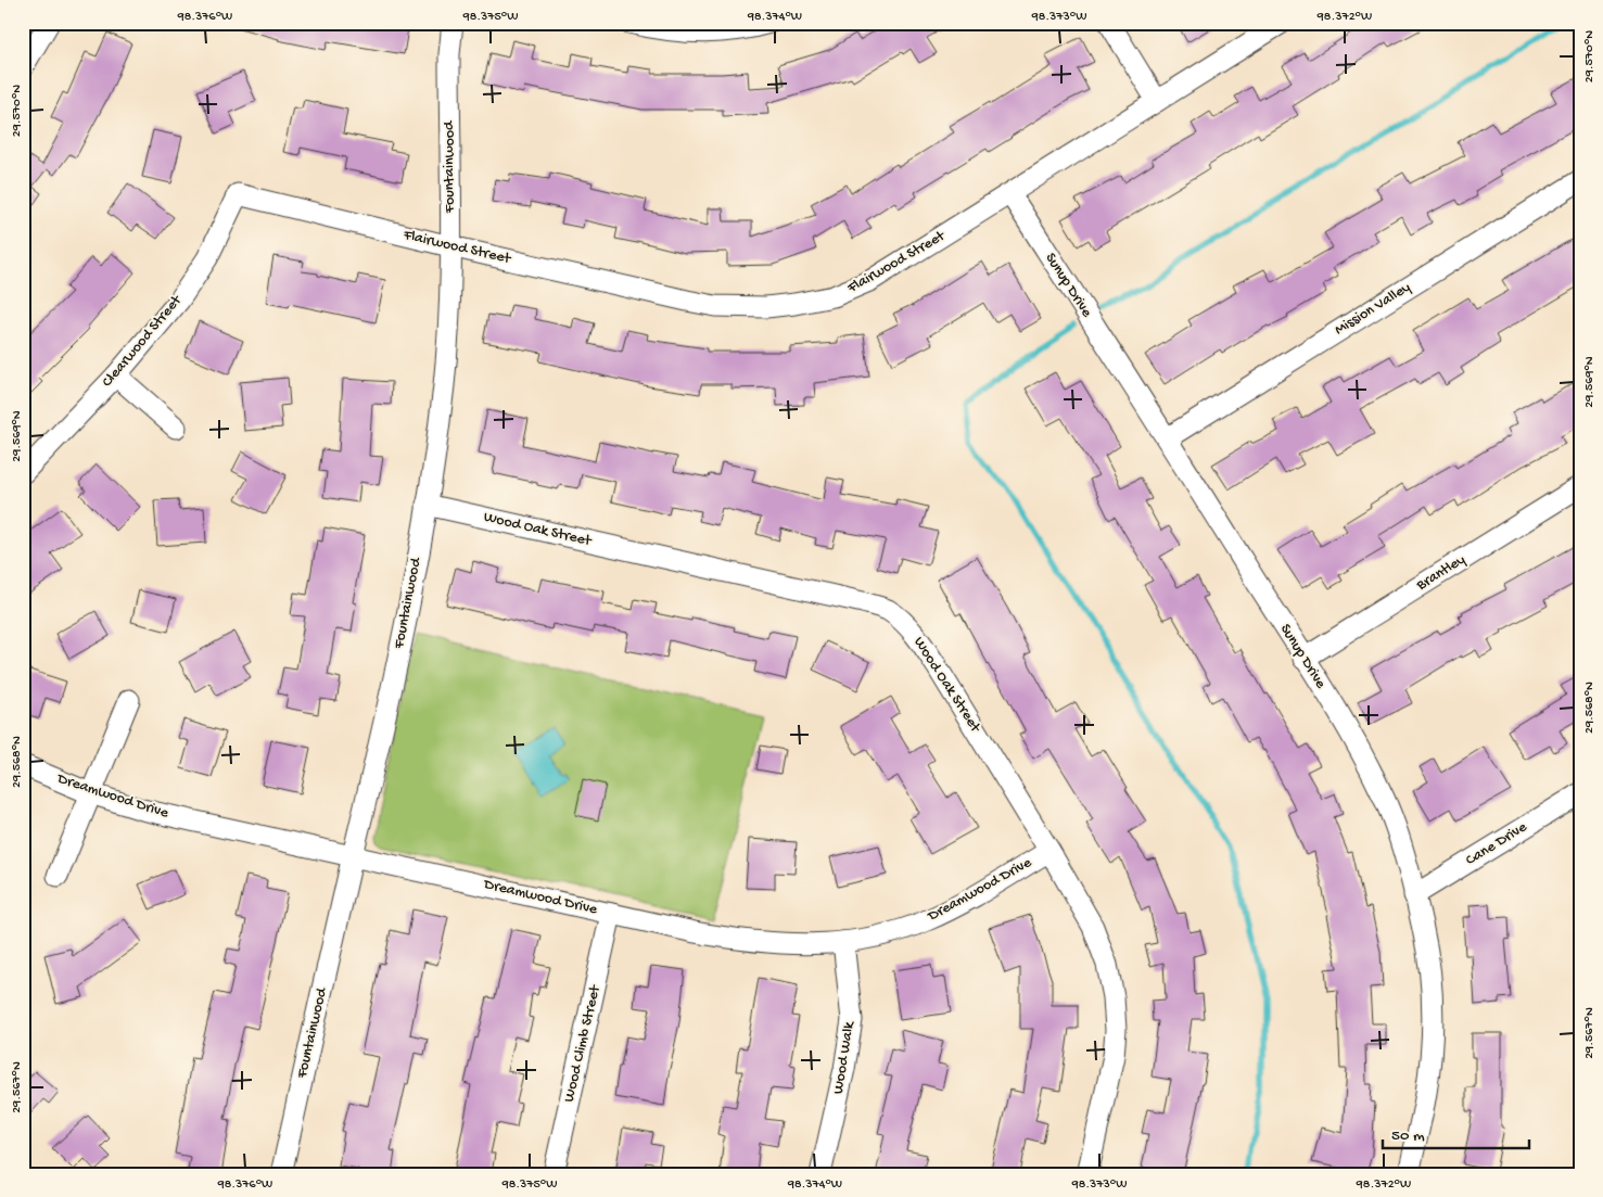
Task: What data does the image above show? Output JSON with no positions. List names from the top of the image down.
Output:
{
  "streets": {
    "street": [
      "Fountainwood",
      "Flairwood Street",
      "Sunup Drive",
      "Mission Valley",
      "Clearwood Street",
      "Wood Oak Street",
      "Brantley",
      "Dreamwood Drive",
      "Cane Drive",
      "Wood Climb Street",
      "Wood Walk"
    ]
  },
  "crossings": [
    ["Fountainwood", "Flairwood Street"],
    ["Fountainwood", "Wood Oak Street"],
    ["Fountainwood", "Dreamwood Drive"],
    ["Flairwood Street", "Sunup Drive"],
    ["Flairwood Street", "Clearwood Street"],
    ["Sunup Drive", "Mission Valley"],
    ["Sunup Drive", "Brantley"],
    ["Sunup Drive", "Cane Drive"],
    ["Wood Oak Street", "Dreamwood Drive"],
    ["Dreamwood Drive", "Wood Climb Street"],
    ["Dreamwood Drive", "Wood Walk"]
  ],
  "scale_bar": "50 m",
  "coordinates": [
    "98.376°W",
    "98.375°W",
    "98.374°W",
    "98.373°W",
    "98.372°W",
    "29.570°N",
    "29.569°N",
    "29.568°N",
    "29.567°N"
  ]
}
